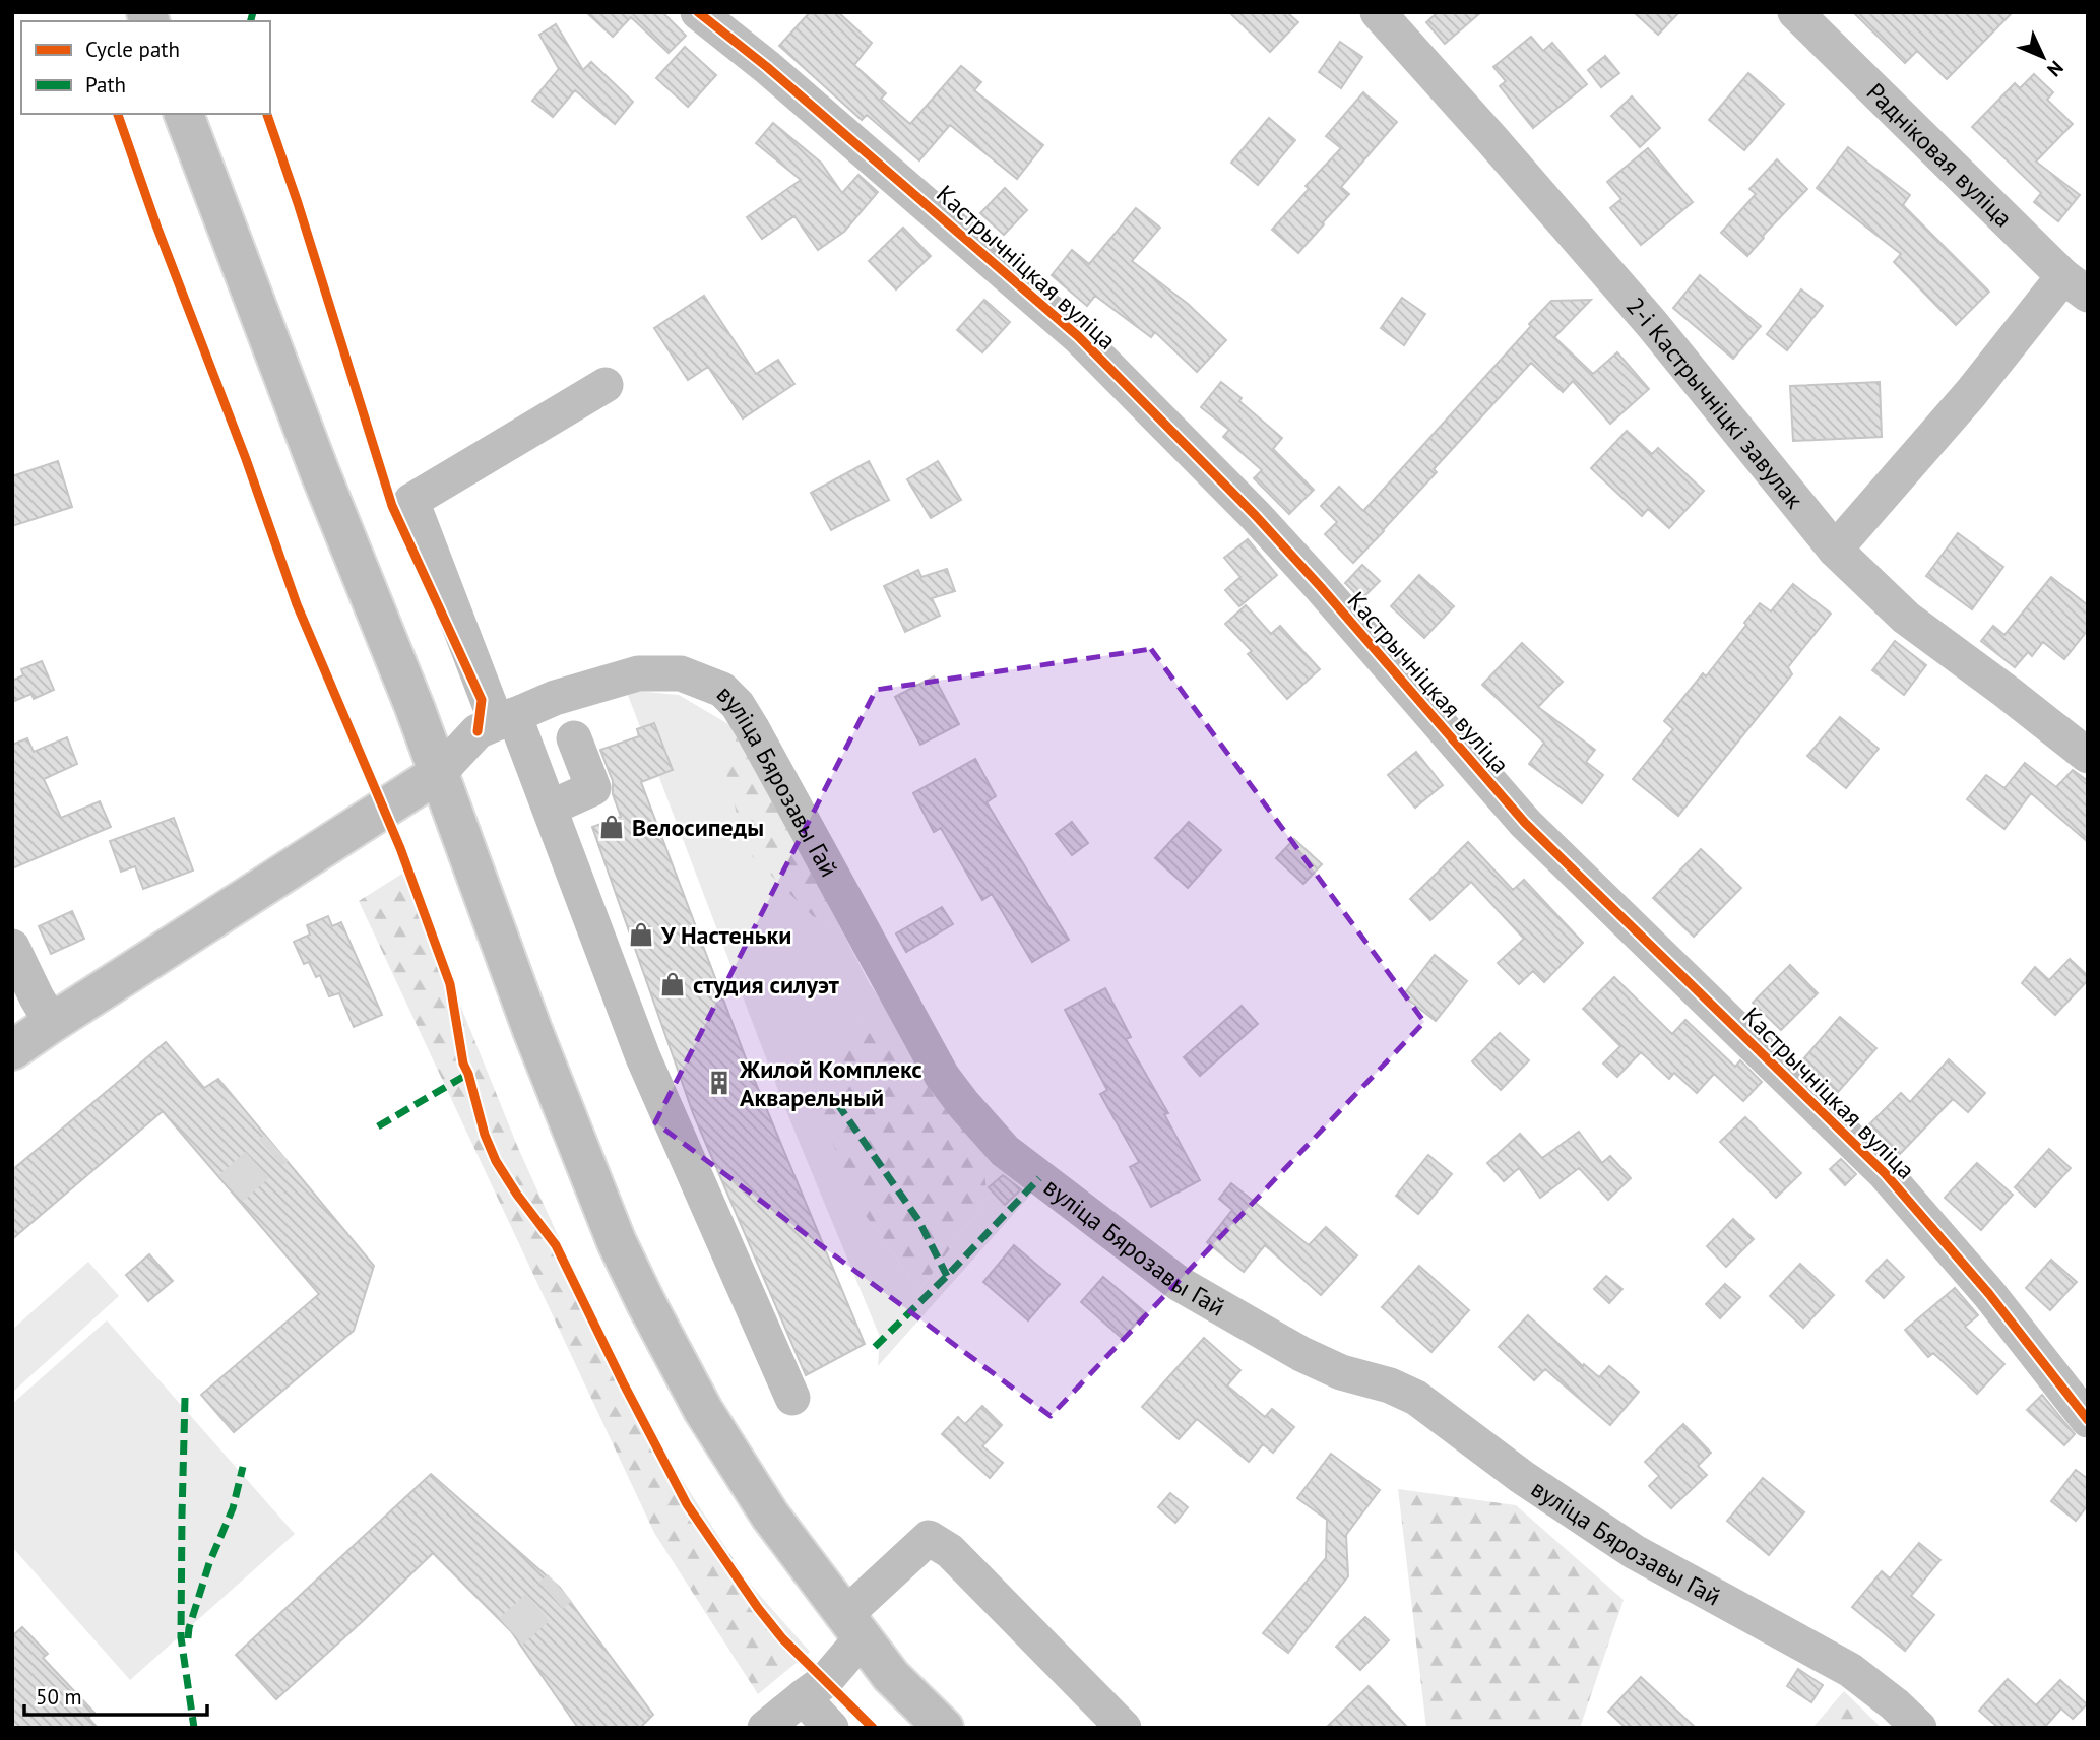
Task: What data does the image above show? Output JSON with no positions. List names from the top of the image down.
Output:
{
  "streets": {
    "street": [
      "Радніковая вуліца",
      "Кастрычніцкая вуліца",
      "2-і Кастрычніцкі завулак",
      "вуліца Бярозавы Гай"
    ]
  },
  "places": {
    "shop": ["Велосипеды", "У Настеньки", "студия силуэт"],
    "building": ["Жилой Комплекс Акварельный"]
  },
  "legend": ["Cycle path", "Path"],
  "scale_bar": "50 m",
  "north": "bottom right"
}
